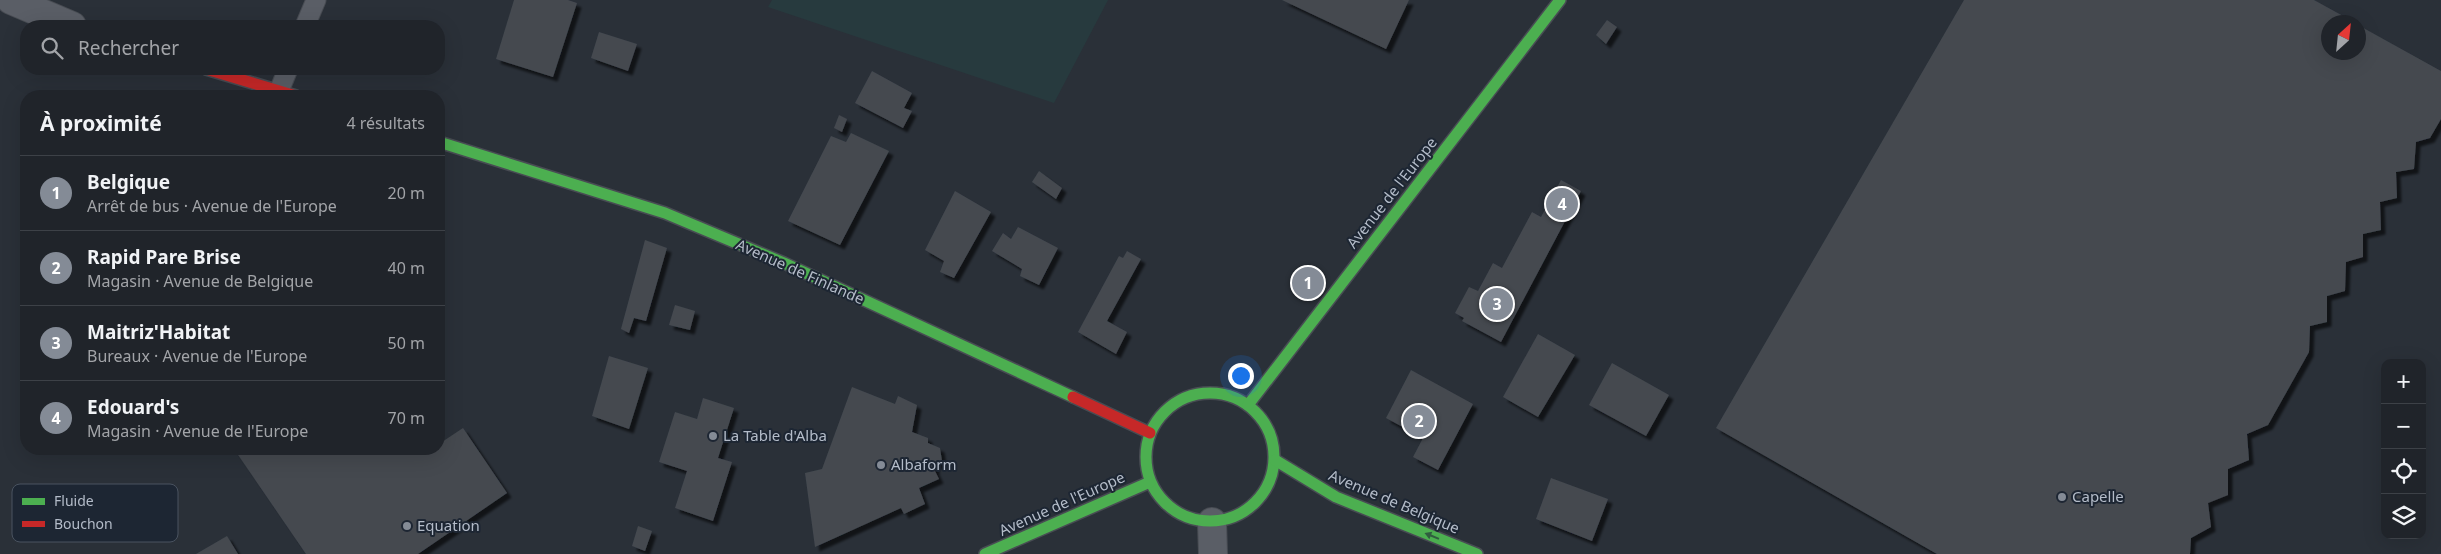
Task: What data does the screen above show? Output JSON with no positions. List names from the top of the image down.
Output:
{
  "streets": {
    "street": ["Avenue de l'Europe", "Avenue de Finlande", "Avenue de Belgique"]
  },
  "crossings": [
    ["Avenue de l'Europe", "Avenue de Finlande"],
    ["Avenue de l'Europe", "Avenue de Belgique"],
    ["Avenue de Finlande", "Avenue de Belgique"]
  ],
  "one_way": ["Avenue de Belgique"],
  "places": [
    "La Table d'Alba",
    "Albaform",
    "Capelle",
    "Equation"
  ],
  "legend": ["Fluide", "Bouchon"],
  "north": "top right",
  "page": {
    "search": "Rechercher",
    "heading": ["À proximité", "4 résultats"],
    "list": [
      {
        "mark": "1",
        "name": "Belgique",
        "note": "Arrêt de bus · Avenue de l'Europe",
        "value": "20 m"
      },
      {
        "mark": "2",
        "name": "Rapid Pare Brise",
        "note": "Magasin · Avenue de Belgique",
        "value": "40 m"
      },
      {
        "mark": "3",
        "name": "Maitriz'Habitat",
        "note": "Bureaux · Avenue de l'Europe",
        "value": "50 m"
      },
      {
        "mark": "4",
        "name": "Edouard's",
        "note": "Magasin · Avenue de l'Europe",
        "value": "70 m"
      }
    ],
    "pins": [
      "4",
      "1",
      "3",
      "2"
    ],
    "map_buttons": ["+", "−"]
  }
}
